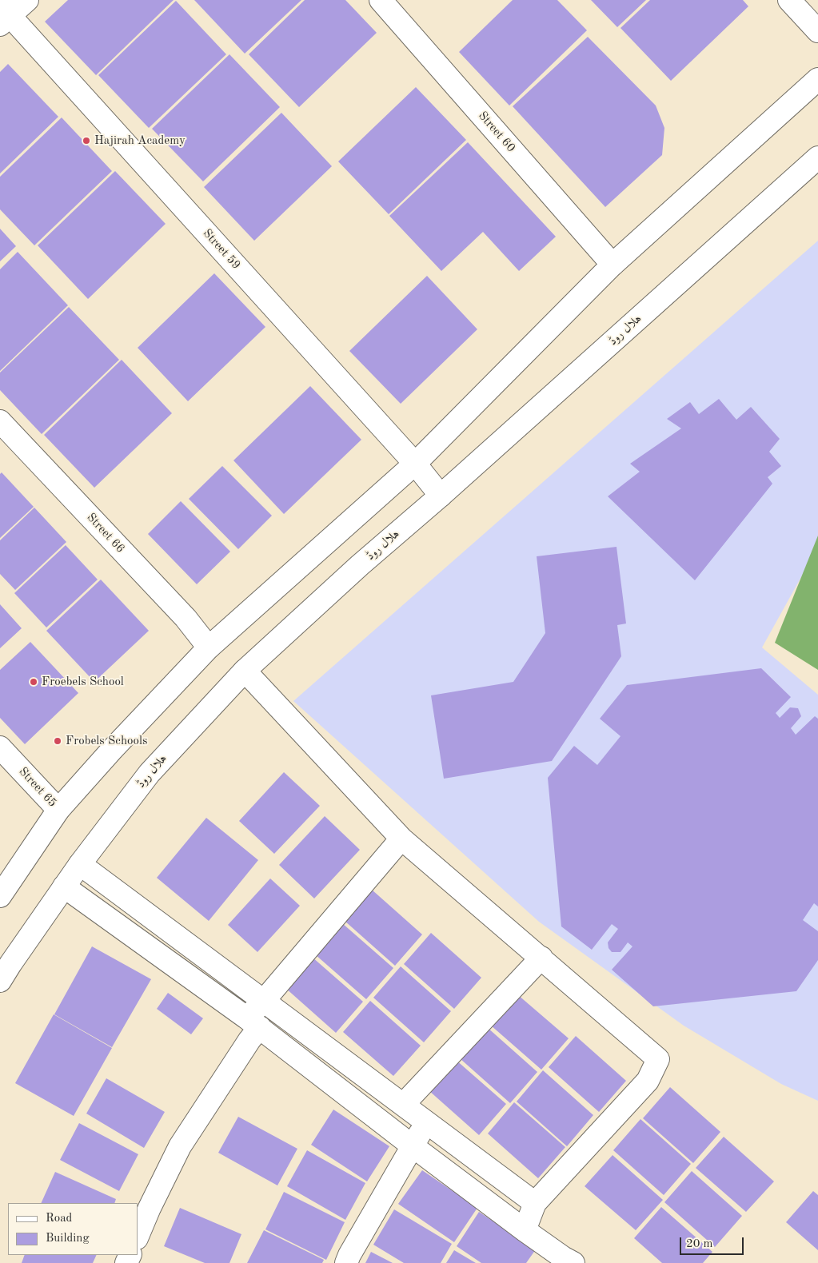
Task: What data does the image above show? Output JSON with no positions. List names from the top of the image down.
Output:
{
  "streets": {
    "street": [
      "Street 60",
      "Street 59",
      "ہلال روڈ",
      "Street 66",
      "Street 65"
    ]
  },
  "crossings": [
    ["Street 59", "ہلال روڈ"]
  ],
  "places": ["Hajirah Academy", "Froebels School", "Frobels Schools"],
  "legend": ["Road", "Building"],
  "scale_bar": "20 m"
}
